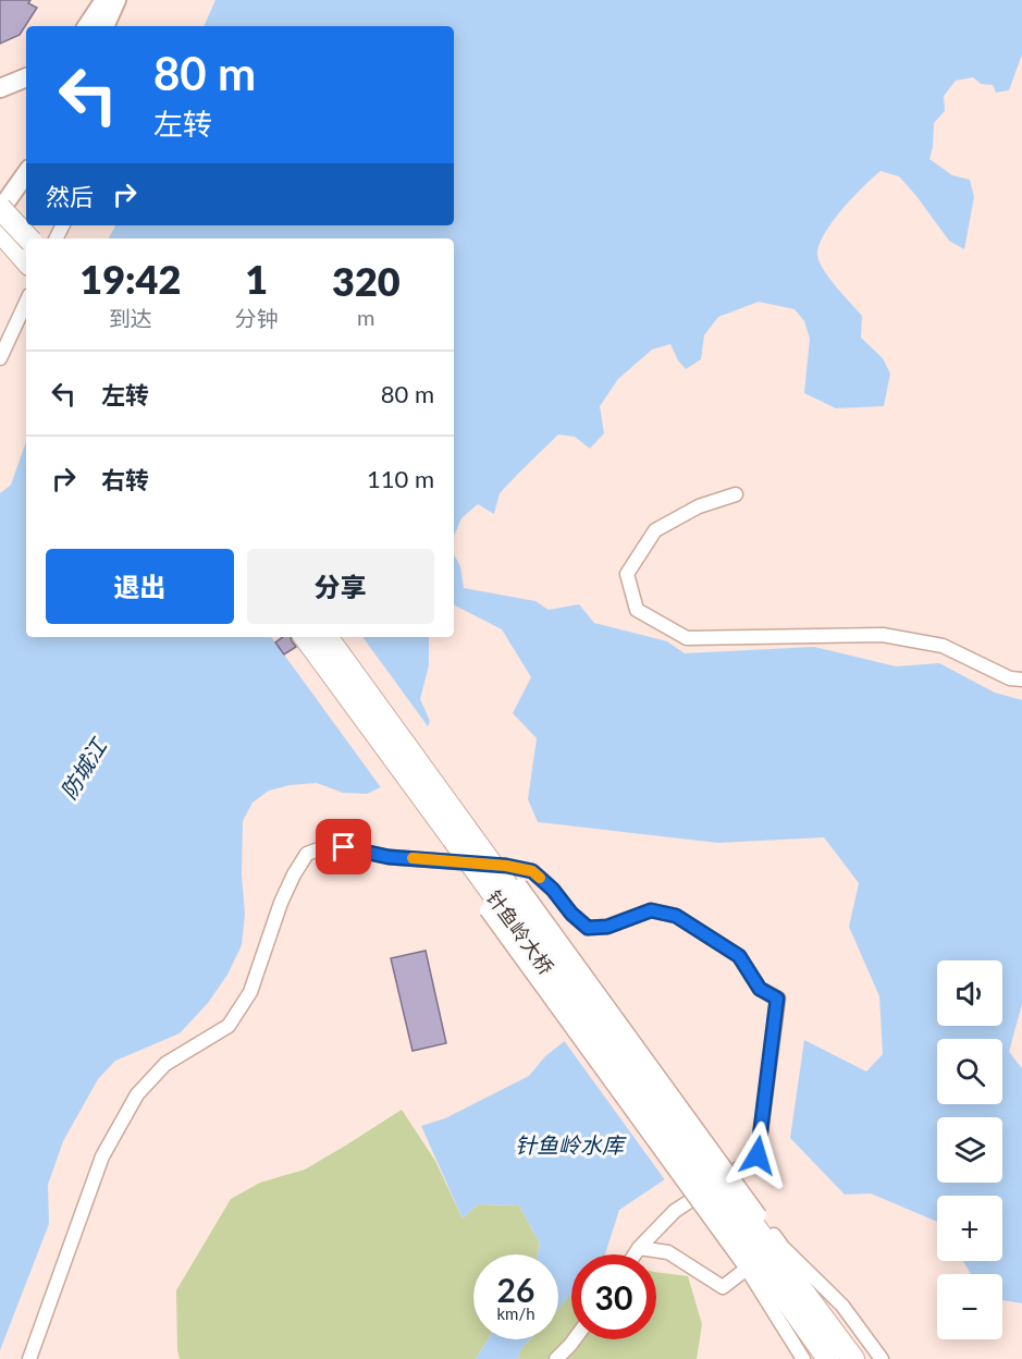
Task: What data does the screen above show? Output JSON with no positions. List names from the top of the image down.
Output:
{
  "streets": {
    "main road": ["针鱼岭大桥"]
  },
  "water": ["防城江", "针鱼岭水库"],
  "page": {
    "turn": ["80 m", "左转"],
    "then": "然后",
    "eta": [
      "19:42",
      "到达",
      "1",
      "分钟",
      "320",
      "m"
    ],
    "list": [
      {
        "name": "左转",
        "value": "80 m"
      },
      {
        "name": "右转",
        "value": "110 m"
      }
    ],
    "buttons": ["退出", "分享"],
    "map_buttons": ["+", "−"],
    "speed": "26 km/h",
    "limit": "30"
  }
}
